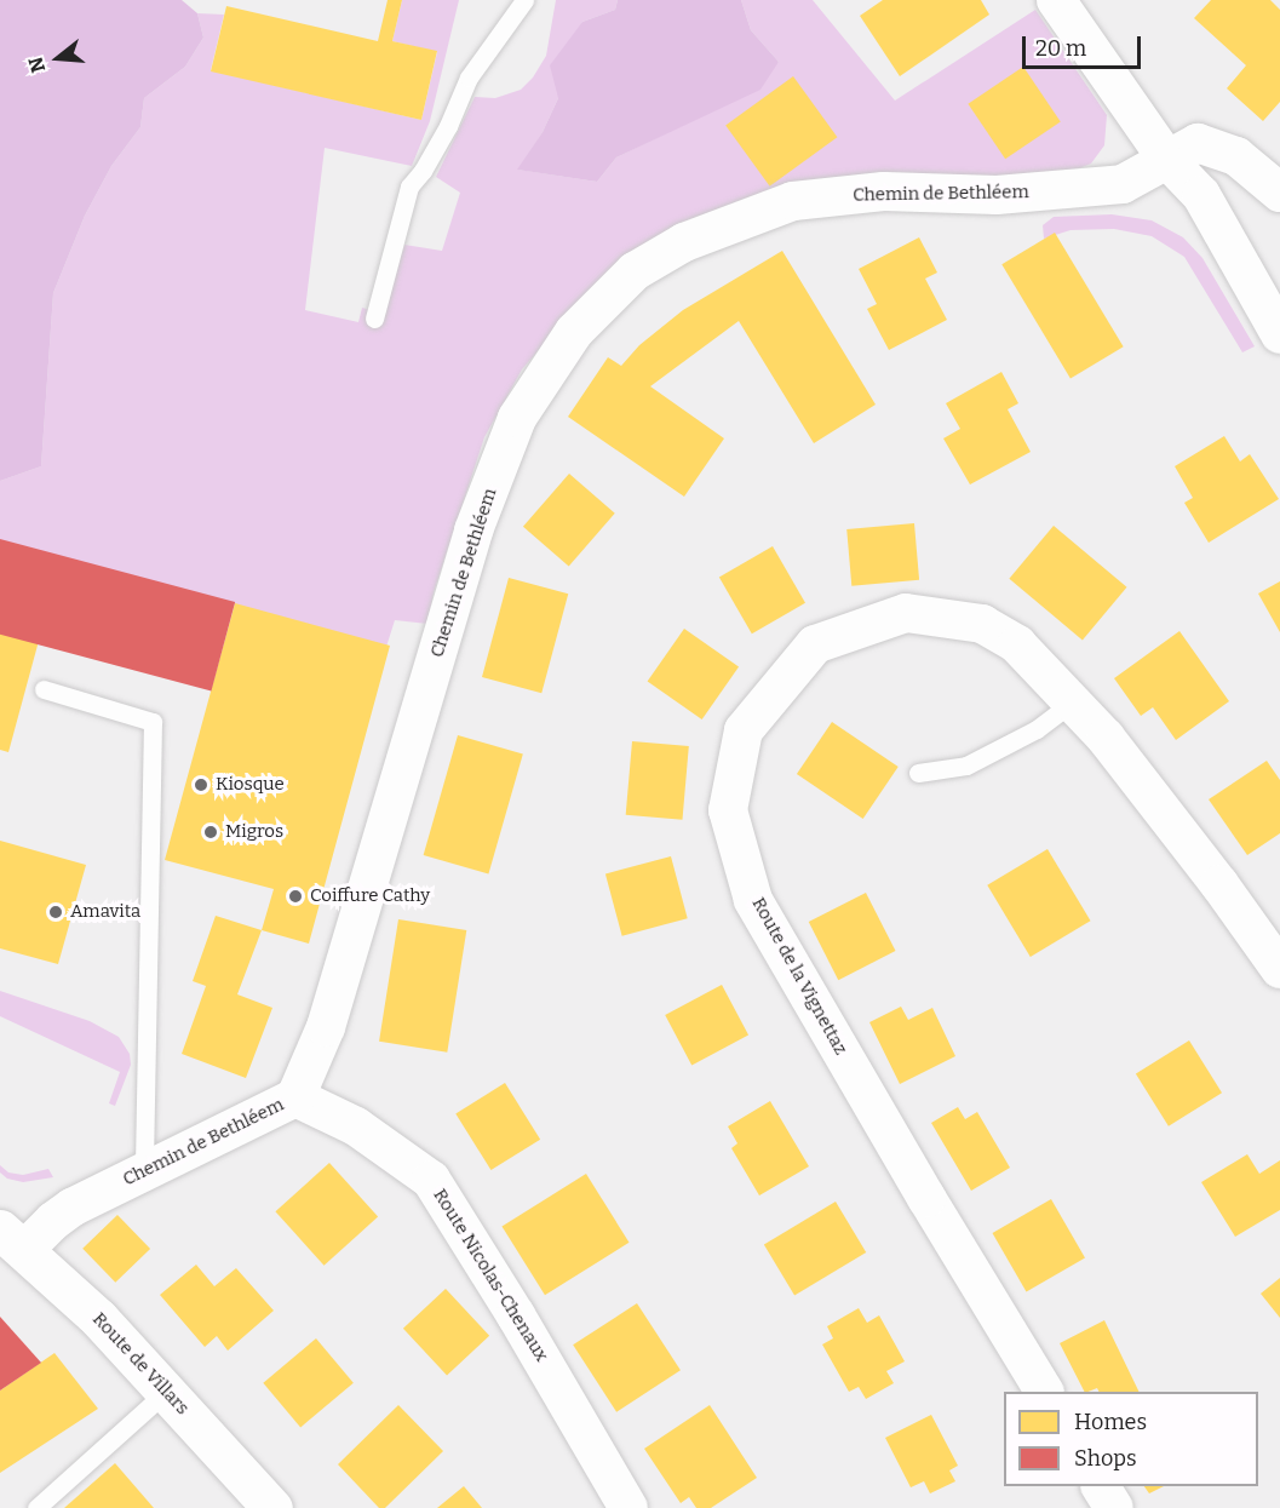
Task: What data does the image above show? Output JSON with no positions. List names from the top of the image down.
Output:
{
  "streets": {
    "main road": ["Route de Villars"],
    "street": ["Chemin de Bethléem", "Route de la Vignettaz", "Route Nicolas-Chenaux"]
  },
  "crossings": [
    ["Chemin de Bethléem", "Route Nicolas-Chenaux"],
    ["Chemin de Bethléem", "Route de Villars"]
  ],
  "places": [
    "Kiosque",
    "Migros",
    "Coiffure Cathy",
    "Amavita"
  ],
  "legend": ["Homes", "Shops"],
  "scale_bar": "20 m",
  "north": "left"
}
